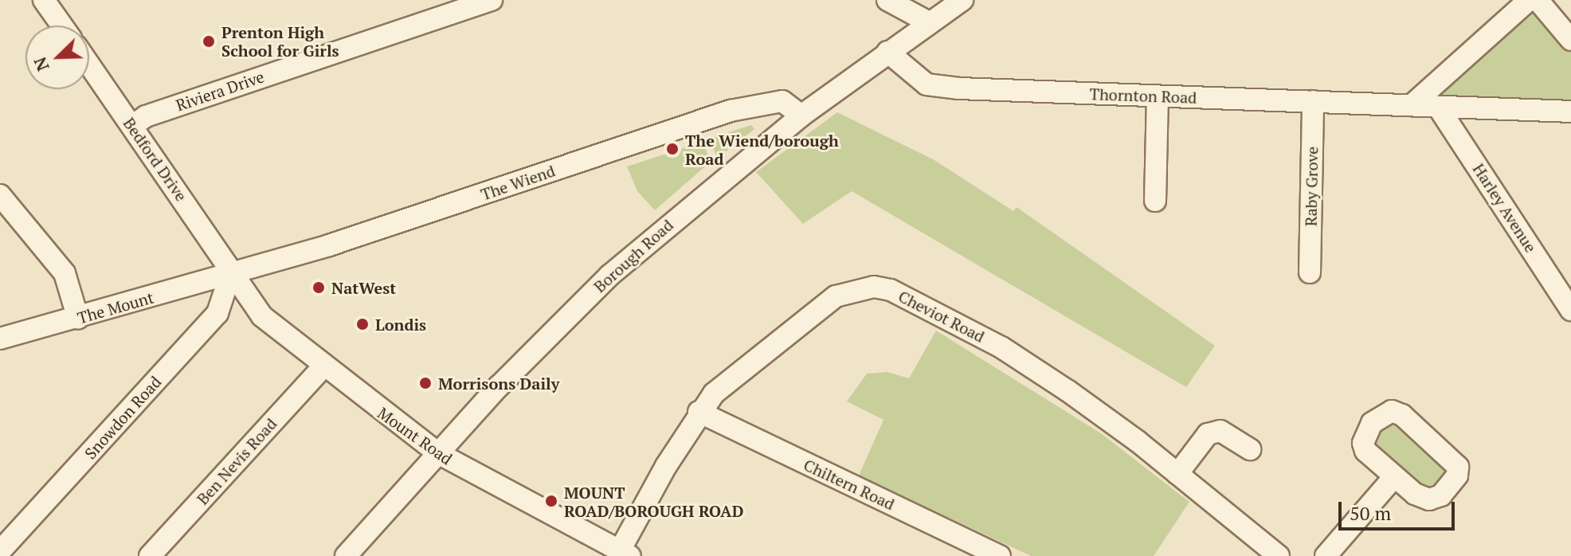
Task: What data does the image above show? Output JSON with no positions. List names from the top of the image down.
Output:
{
  "streets": {
    "street": [
      "Riviera Drive",
      "Thornton Road",
      "Bedford Drive",
      "The Wiend",
      "Raby Grove",
      "Harley Avenue",
      "Borough Road",
      "The Mount",
      "Cheviot Road",
      "Snowdon Road",
      "Mount Road",
      "Ben Nevis Road",
      "Chiltern Road"
    ]
  },
  "crossings": [
    ["Riviera Drive", "Bedford Drive"],
    ["Thornton Road", "Raby Grove"],
    ["Thornton Road", "Harley Avenue"],
    ["Thornton Road", "Borough Road"],
    ["Bedford Drive", "The Wiend"],
    ["Bedford Drive", "The Mount"],
    ["Bedford Drive", "Snowdon Road"],
    ["Bedford Drive", "Mount Road"],
    ["The Wiend", "Borough Road"],
    ["The Wiend", "The Mount"],
    ["The Wiend", "Snowdon Road"],
    ["The Wiend", "Mount Road"],
    ["Borough Road", "Mount Road"],
    ["The Mount", "Snowdon Road"],
    ["The Mount", "Mount Road"],
    ["Cheviot Road", "Mount Road"],
    ["Cheviot Road", "Chiltern Road"],
    ["Snowdon Road", "Mount Road"],
    ["Mount Road", "Ben Nevis Road"]
  ],
  "places": [
    "Prenton High School for Girls",
    "The Wiend/borough Road",
    "NatWest",
    "Londis",
    "Morrisons Daily",
    "MOUNT ROAD/BOROUGH ROAD"
  ],
  "scale_bar": "50 m",
  "north": "bottom left"
}
